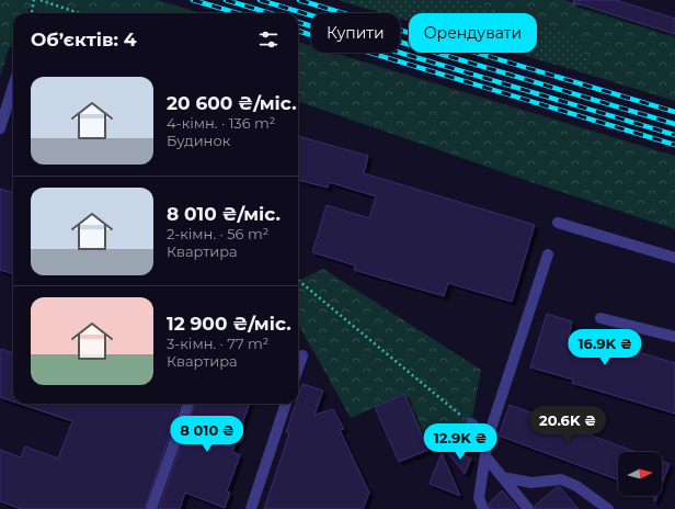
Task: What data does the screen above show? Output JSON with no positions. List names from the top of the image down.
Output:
{
  "north": "right",
  "page": {
    "chip": ["Купити", "Орендувати"],
    "heading": "Об’єктів: 4",
    "list": [
      {
        "name": "20 600 ₴/міс.",
        "note": "4-кімн. · 136 m² · Будинок"
      },
      {
        "name": "8 010 ₴/міс.",
        "note": "2-кімн. · 56 m² · Квартира"
      },
      {
        "name": "12 900 ₴/міс.",
        "note": "3-кімн. · 77 m² · Квартира"
      }
    ],
    "price": [
      "16.9K ₴",
      "20.6K ₴",
      "8 010 ₴",
      "12.9K ₴"
    ]
  }
}
